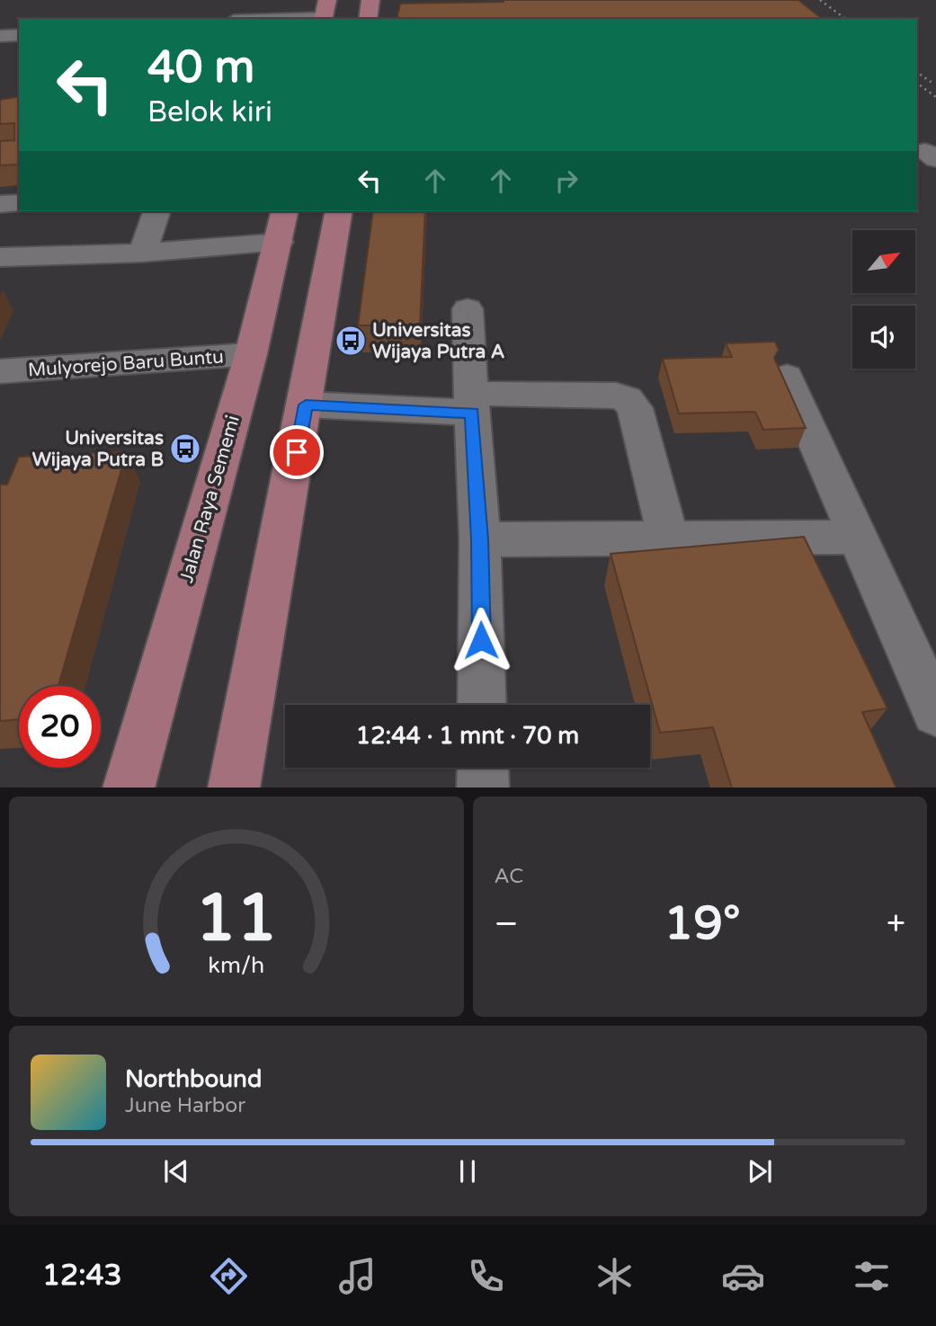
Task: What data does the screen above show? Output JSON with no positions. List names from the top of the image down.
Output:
{
  "streets": {
    "main road": ["Jalan Raya Sememi"],
    "street": ["Mulyorejo Baru Buntu"]
  },
  "crossings": [
    ["Mulyorejo Baru Buntu", "Jalan Raya Sememi"]
  ],
  "places": {
    "bus stop": ["Universitas Wijaya Putra A", "Universitas Wijaya Putra B"]
  },
  "north": "top right",
  "page": {
    "turn": ["40 m", "Belok kiri"],
    "limit": "20",
    "trip": "12:44 · 1 mnt · 70 m",
    "tile": "AC",
    "heat": ["−", "19°", "+"],
    "song": ["Northbound", "June Harbor"],
    "tabs": "12:43",
    "gauge": ["11", "km/h"]
  }
}
